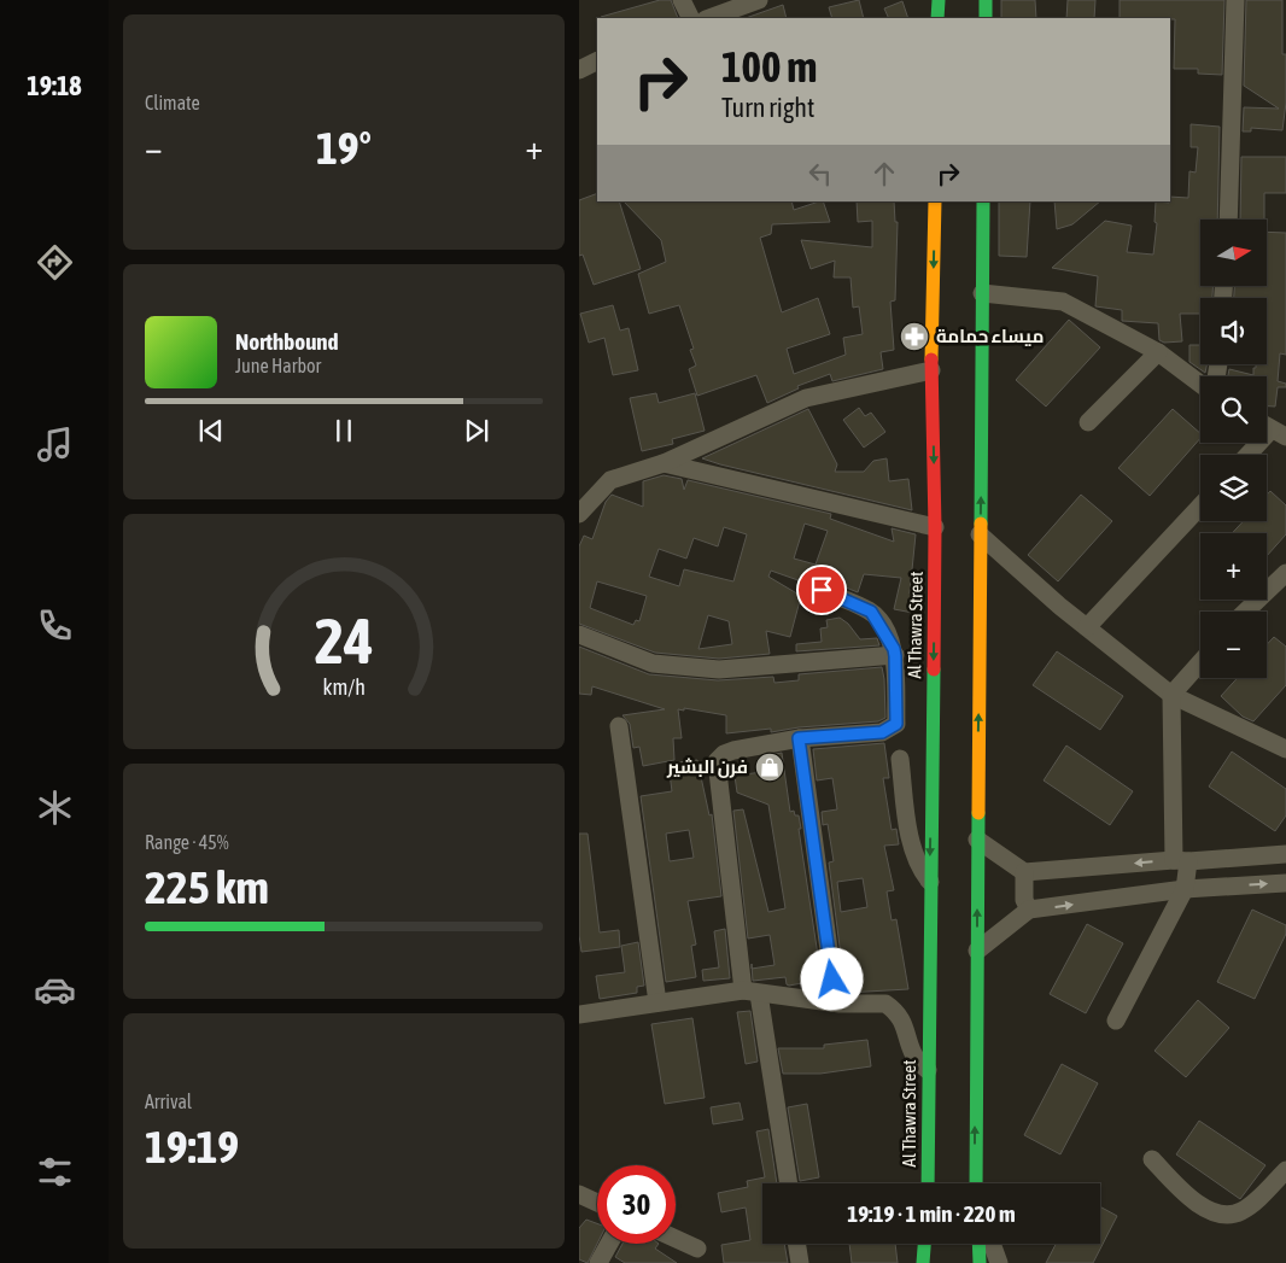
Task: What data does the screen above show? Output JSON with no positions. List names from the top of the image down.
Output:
{
  "streets": {
    "main road": ["Al Thawra Street"]
  },
  "places": {
    "pharmacy": ["ميساء حمامة"],
    "shop": ["فرن البشير"]
  },
  "north": "right",
  "page": {
    "tabs": "19:18",
    "tile": [
      "Climate",
      ["Range · 45%", "225 km"],
      ["Arrival", "19:19"]
    ],
    "turn": ["100 m", "Turn right"],
    "heat": ["−", "19°", "+"],
    "map_buttons": ["+", "−"],
    "song": ["Northbound", "June Harbor"],
    "limit": "30",
    "trip": "19:19 · 1 min · 220 m",
    "gauge": ["24", "km/h"]
  }
}
